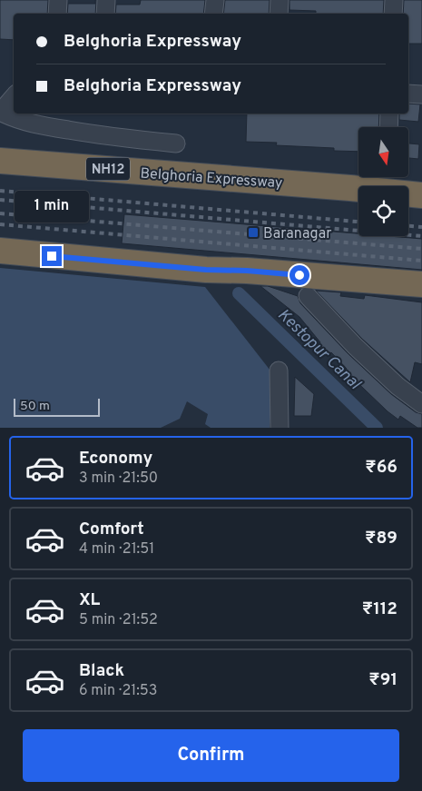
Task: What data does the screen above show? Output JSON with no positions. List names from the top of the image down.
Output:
{
  "streets": {
    "highway": ["NH12", "Belghoria Expressway"]
  },
  "water": ["Kestopur Canal"],
  "places": {
    "transit": ["Baranagar"]
  },
  "scale_bar": "50 m",
  "north": "bottom",
  "page": {
    "banner": ["Belghoria Expressway", "Belghoria Expressway"],
    "bubble": "1 min",
    "scale": "50 m",
    "list": [
      {
        "name": "Economy",
        "note": "3 min · 21:50",
        "value": "₹66"
      },
      {
        "name": "Comfort",
        "note": "4 min · 21:51",
        "value": "₹89"
      },
      {
        "name": "XL",
        "note": "5 min · 21:52",
        "value": "₹112"
      },
      {
        "name": "Black",
        "note": "6 min · 21:53",
        "value": "₹91"
      }
    ],
    "buttons": "Confirm"
  }
}
